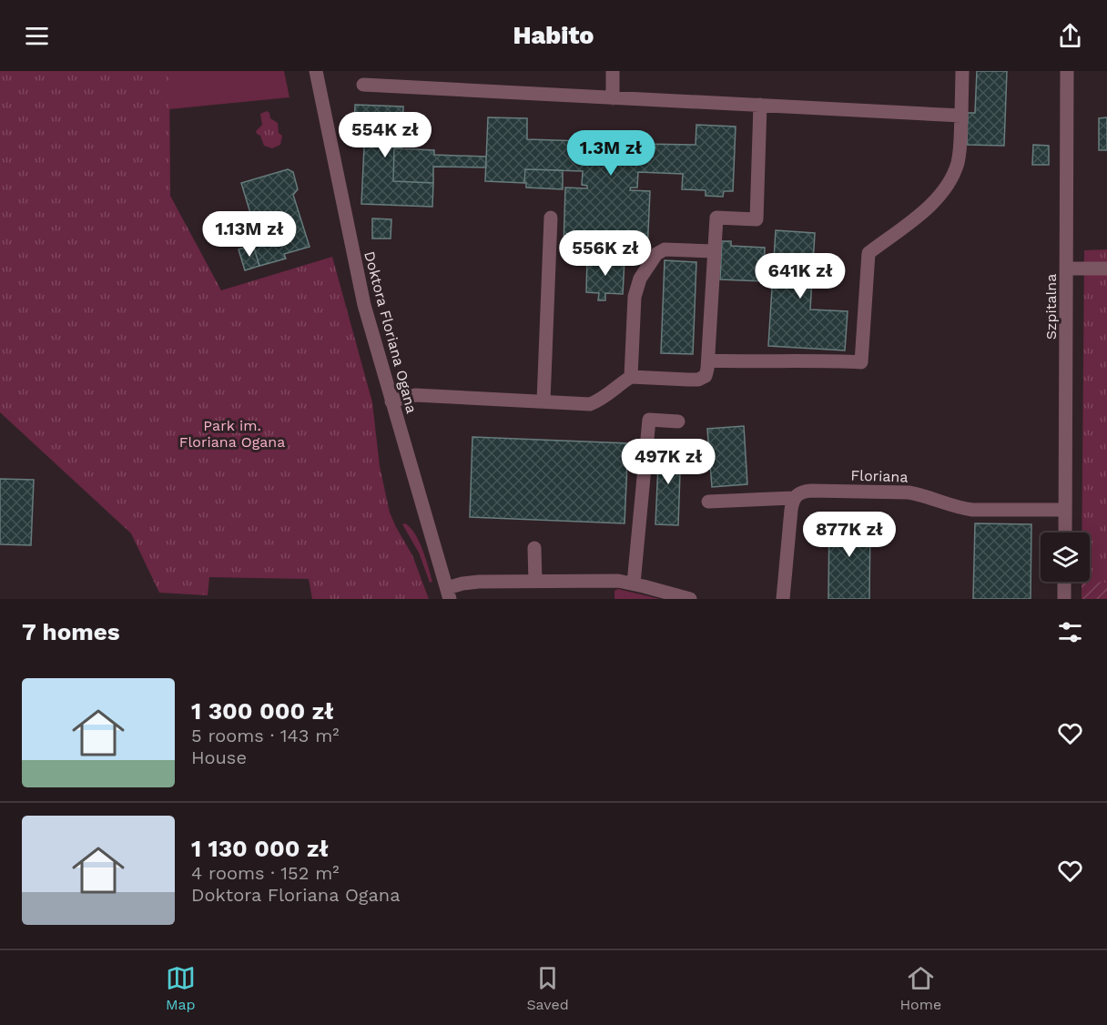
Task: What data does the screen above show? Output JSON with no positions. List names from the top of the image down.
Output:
{
  "streets": {
    "street": ["Szpitalna", "Doktora Floriana Ogana", "Floriana"]
  },
  "crossings": [
    ["Szpitalna", "Floriana"]
  ],
  "parks": ["Park im. Floriana Ogana"],
  "page": {
    "header": "Habito",
    "price": [
      "554K zł",
      "1.3M zł",
      "1.13M zł",
      "556K zł",
      "641K zł",
      "497K zł",
      "877K zł"
    ],
    "heading": "7 homes",
    "list": [
      {
        "name": "1 300 000 zł",
        "note": "5 rooms · 143 m² · House"
      },
      {
        "name": "1 130 000 zł",
        "note": "4 rooms · 152 m² · Doktora Floriana Ogana"
      }
    ],
    "tabs": ["Map", "Saved", "Home"]
  }
}
